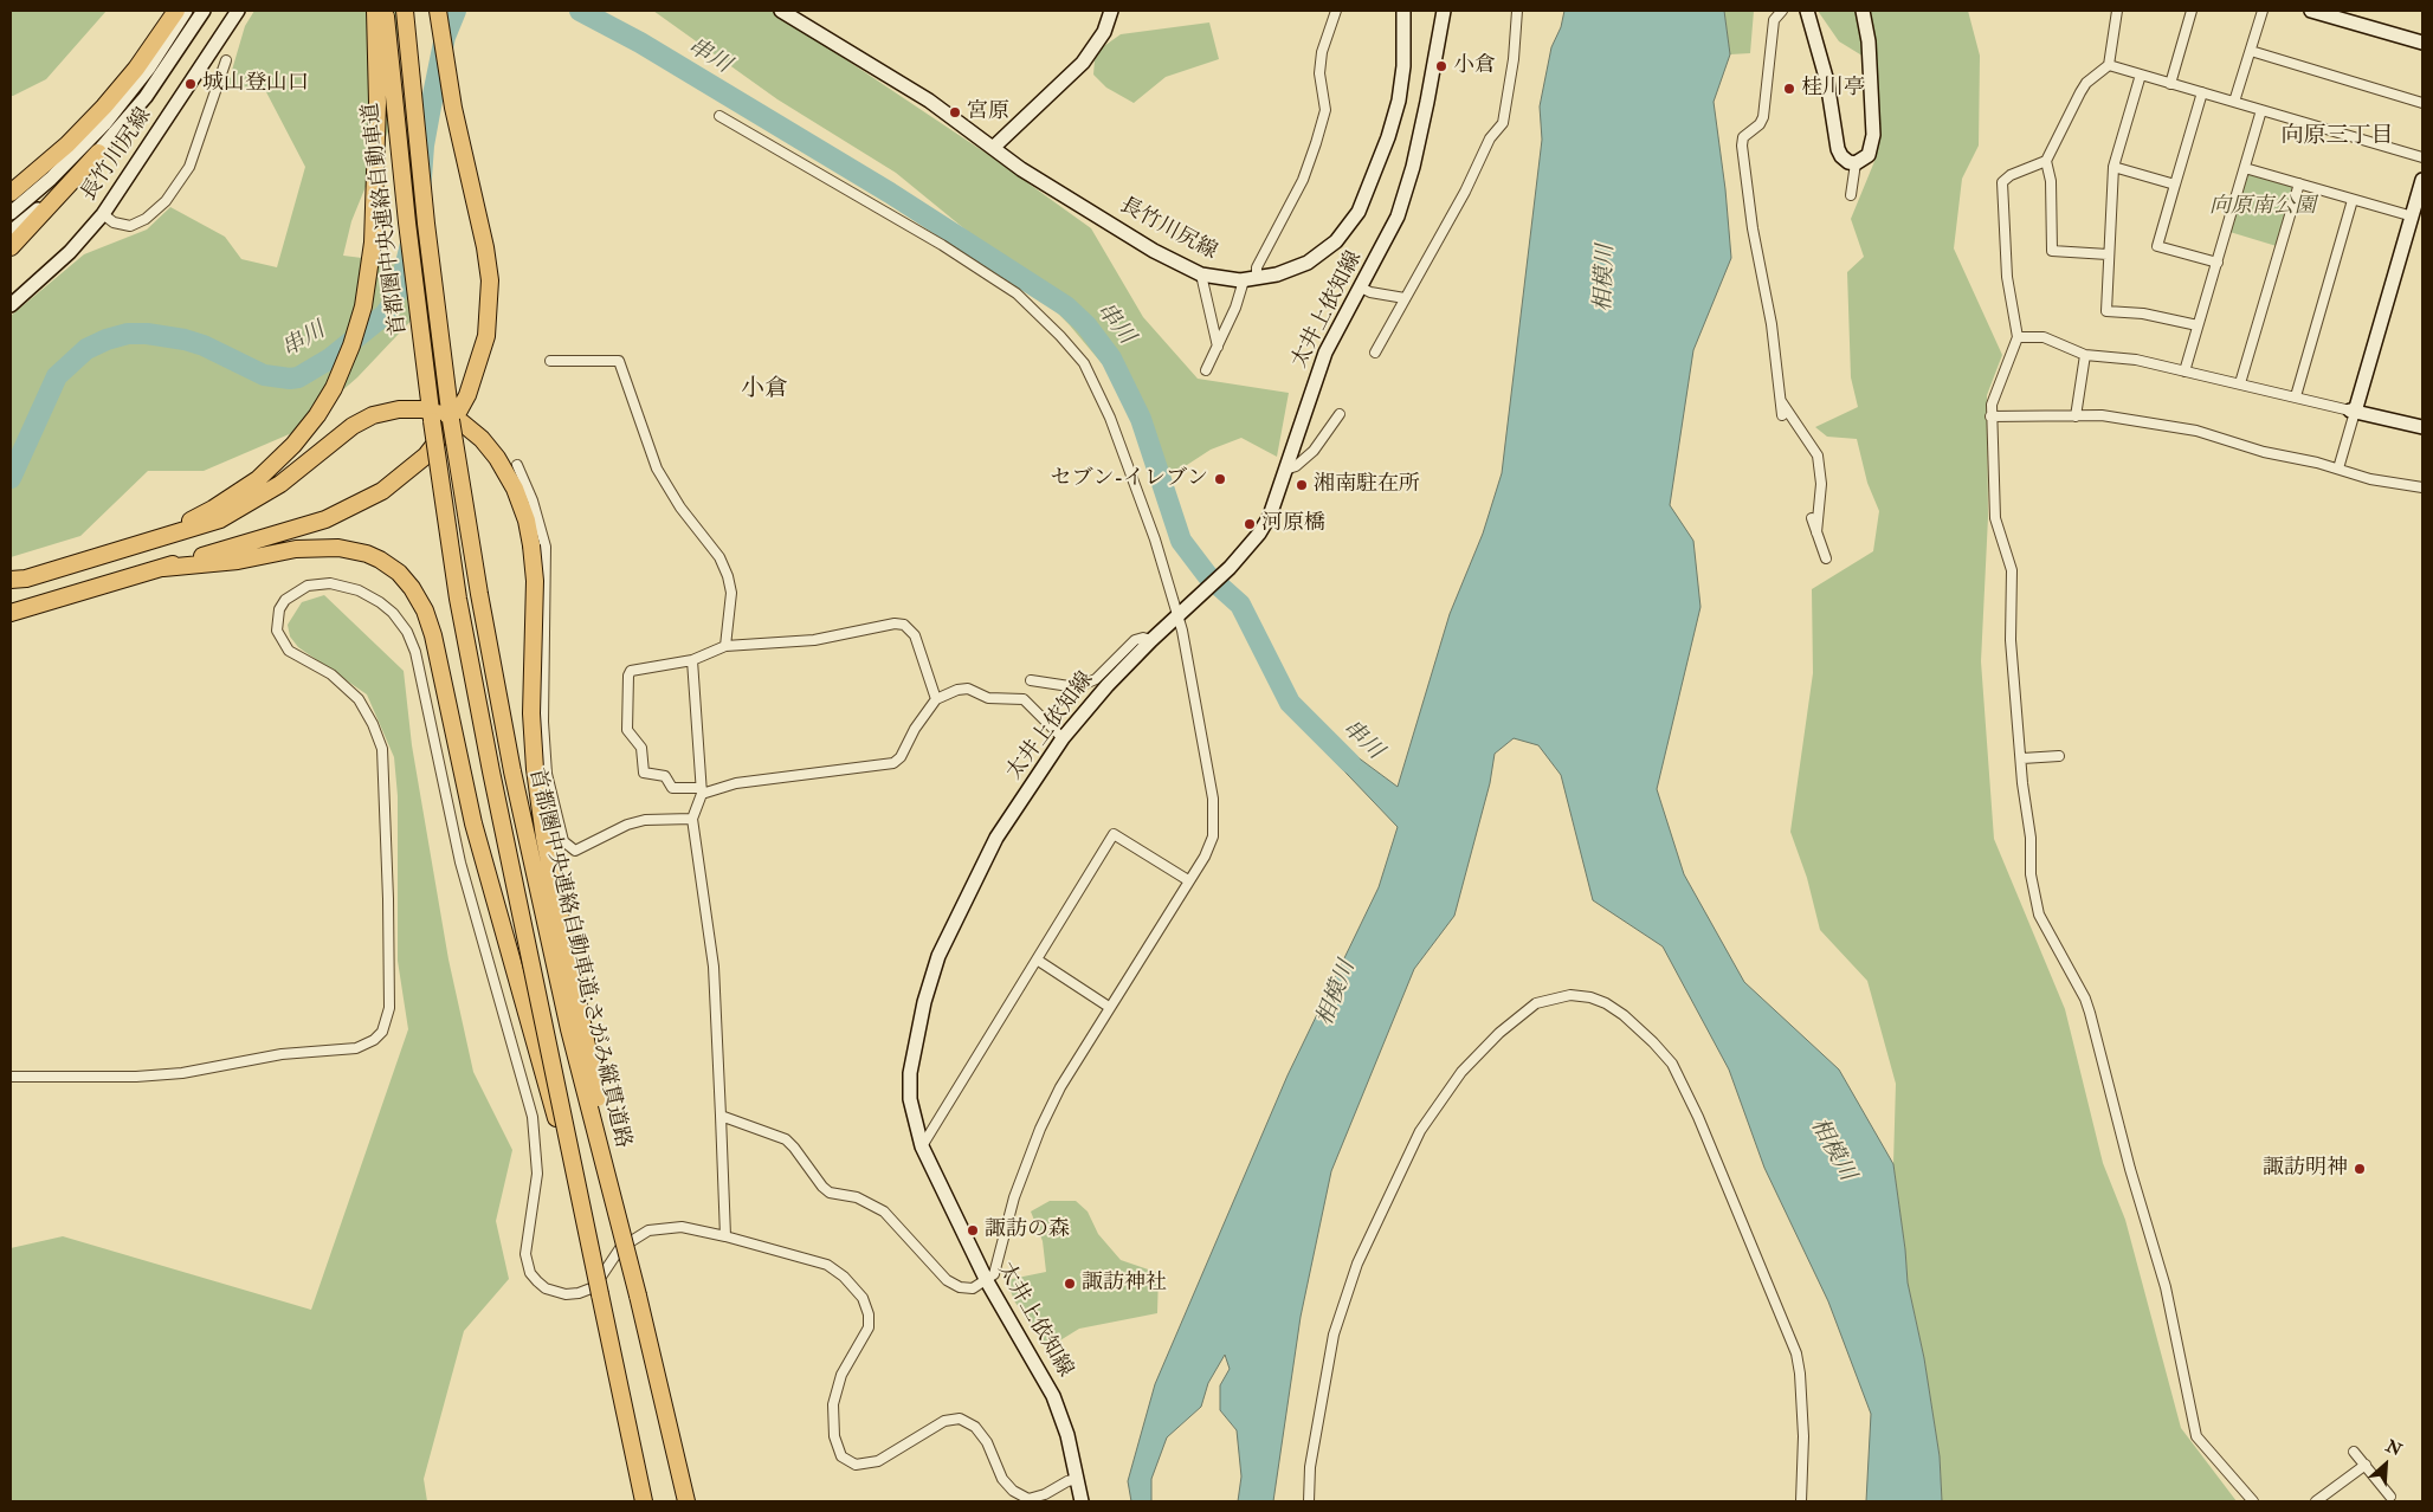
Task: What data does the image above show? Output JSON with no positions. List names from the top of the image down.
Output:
{
  "streets": {
    "highway": ["首都圏中央連絡自動車道", "首都圏中央連絡自動車道;さがみ縦貫道路"],
    "main road": ["長竹川尻線", "太井上依知線"]
  },
  "crossings": [
    ["首都圏中央連絡自動車道", "首都圏中央連絡自動車道;さがみ縦貫道路"]
  ],
  "districts": ["向原三丁目", "小倉"],
  "water": ["串川", "相模川"],
  "parks": ["向原南公園"],
  "places": [
    "小倉",
    "城山登山口",
    "桂川亭",
    "宮原",
    "セブン-イレブン",
    "湘南駐在所",
    "河原橋",
    "諏訪明神",
    "諏訪の森",
    "諏訪神社"
  ],
  "north": "top right"
}
